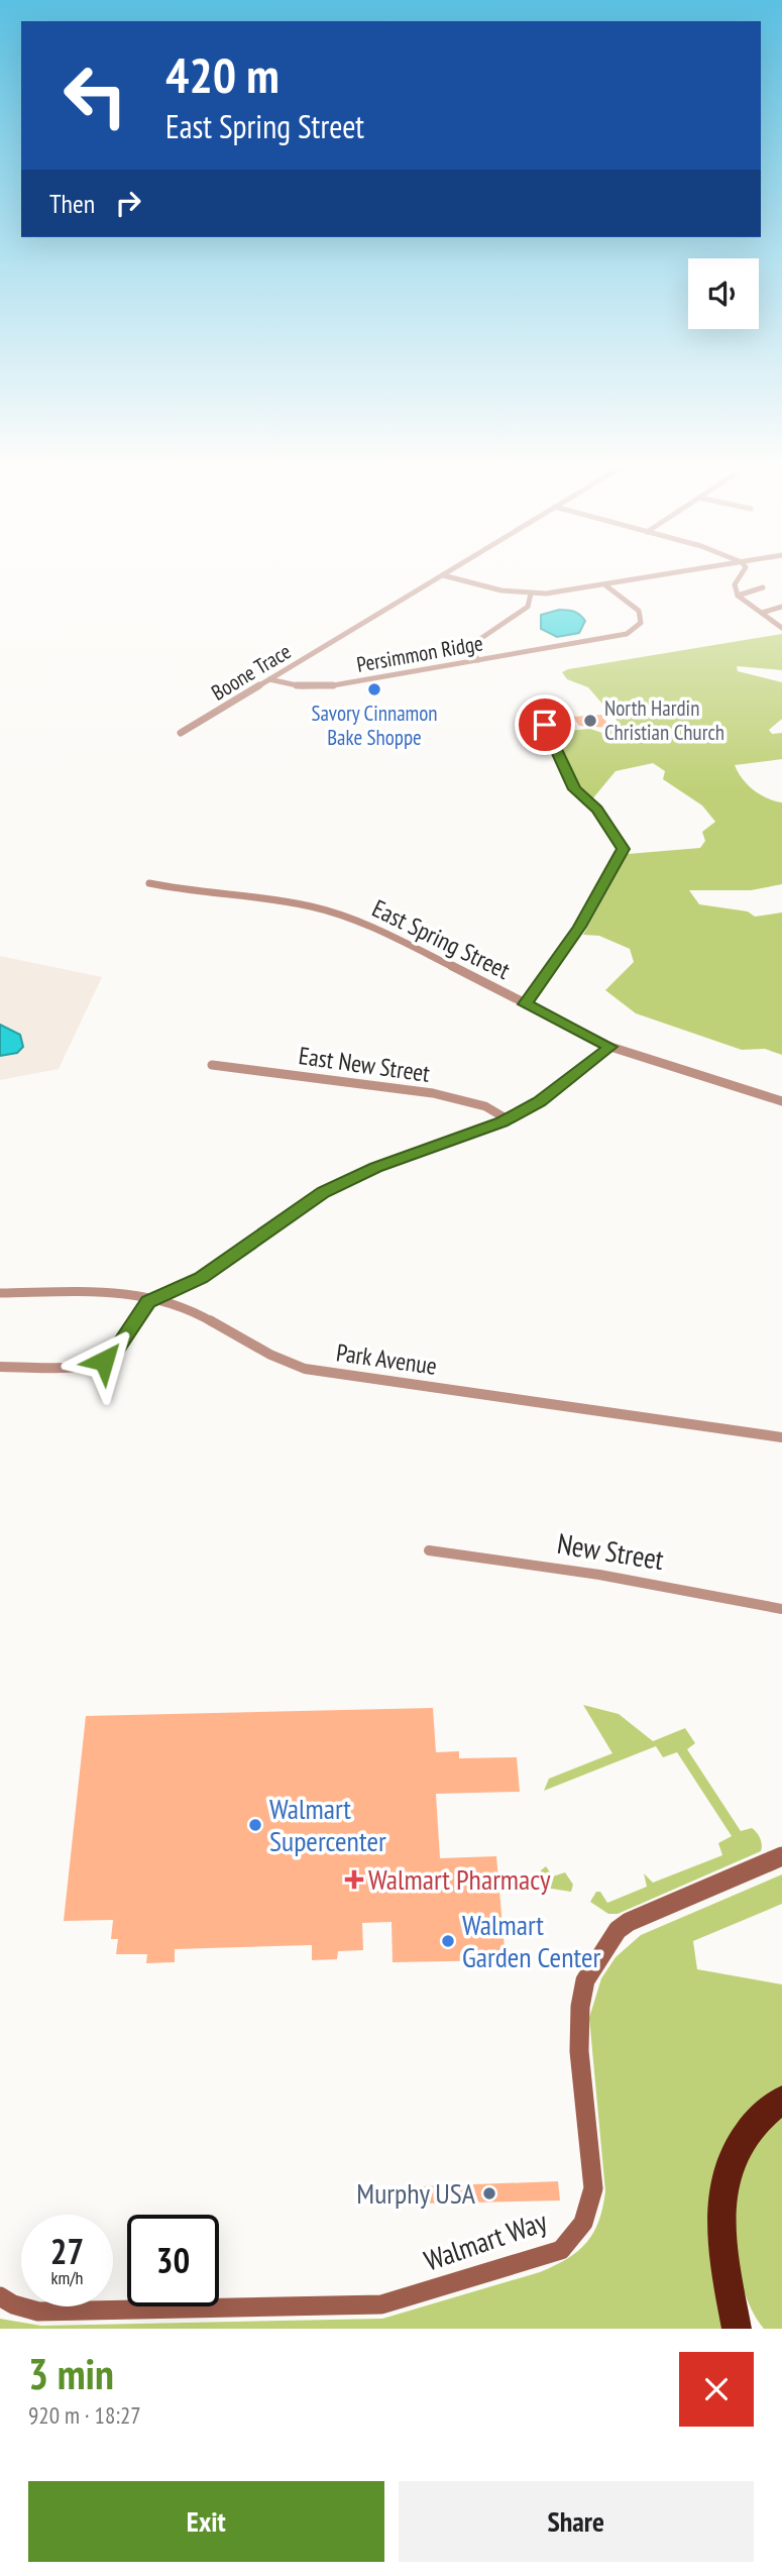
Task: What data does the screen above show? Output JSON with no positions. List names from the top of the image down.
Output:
{
  "streets": {
    "street": [
      "Persimmon Ridge",
      "Boone Trace",
      "East Spring Street",
      "East New Street",
      "Park Avenue",
      "New Street",
      "Walmart Way"
    ]
  },
  "crossings": [
    ["Persimmon Ridge", "Boone Trace"]
  ],
  "places": {
    "other": [
      "Savory Cinnamon Bake Shoppe",
      "North Hardin Christian Church",
      "Walmart Supercenter",
      "Walmart Garden Center",
      "Murphy USA"
    ],
    "health": ["Walmart Pharmacy"]
  },
  "page": {
    "turn": ["420 m", "East Spring Street"],
    "then": "Then",
    "speed": "27 km/h",
    "limit": "30",
    "heading": ["3 min", "920 m · 18:27"],
    "buttons": ["Exit", "Share"]
  }
}
